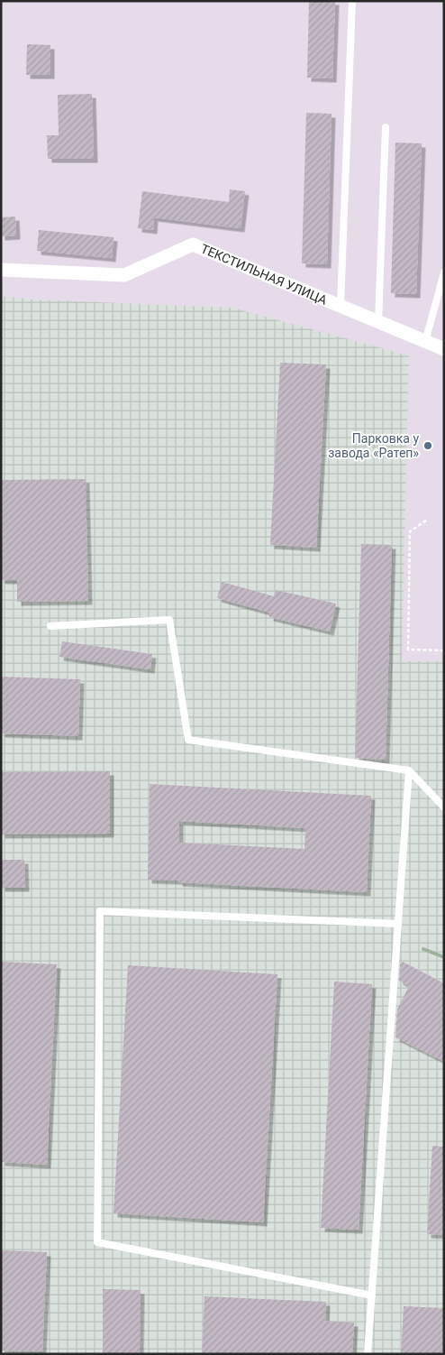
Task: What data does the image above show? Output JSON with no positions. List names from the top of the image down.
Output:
{
  "streets": {
    "street": ["ТЕКСТИЛЬНАЯ УЛИЦА"]
  },
  "places": ["Парковка у завода «Ратеп»"]
}
